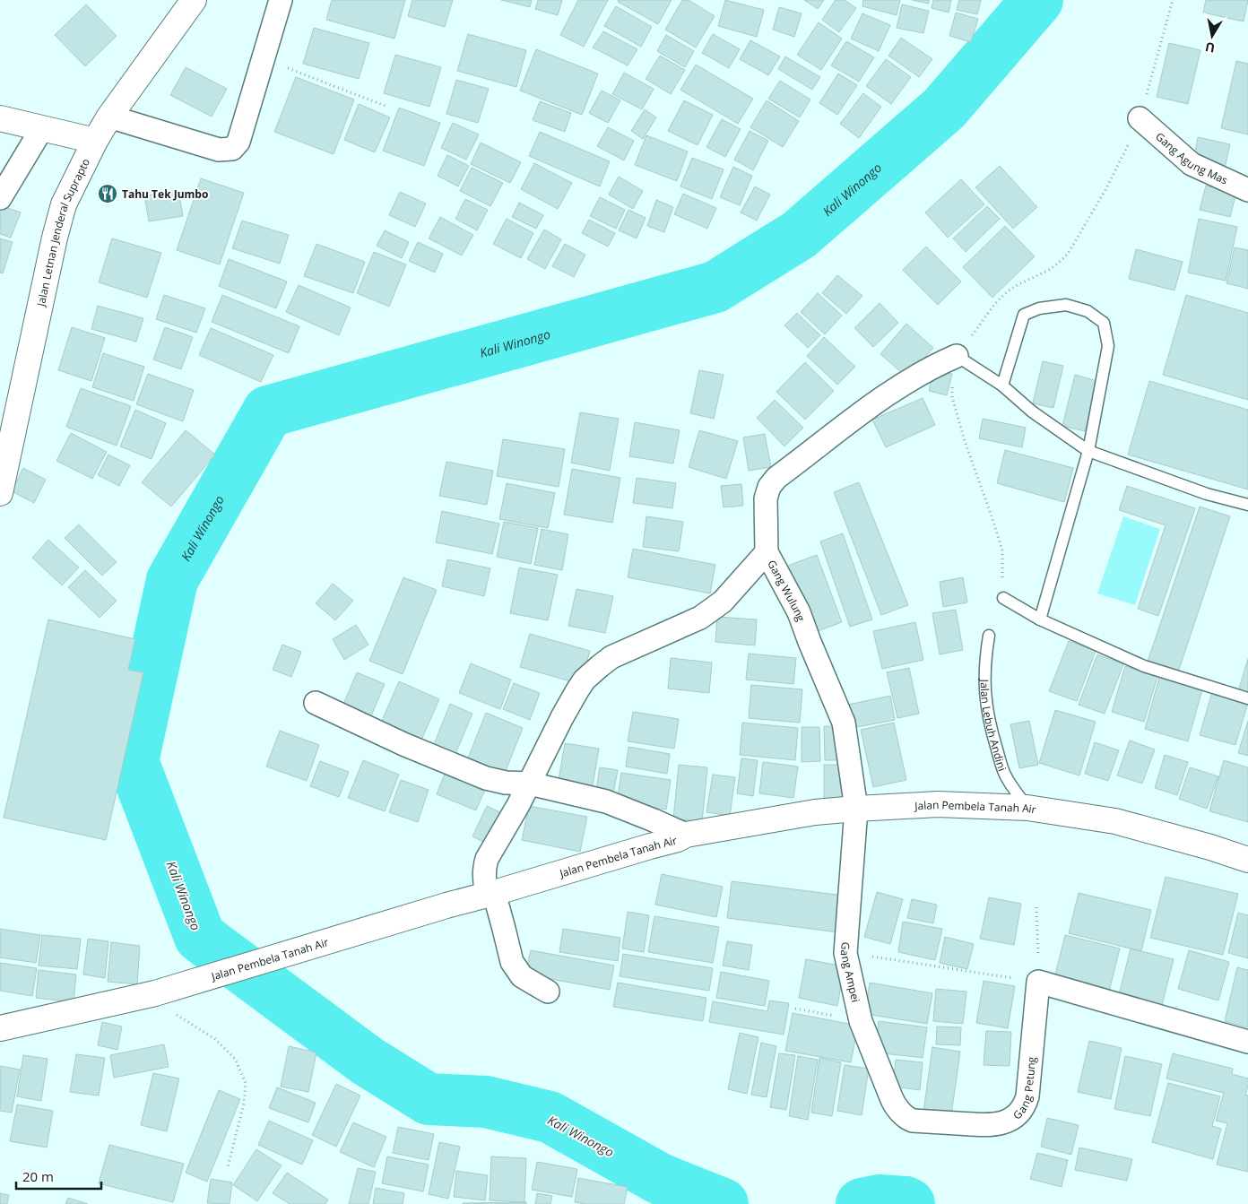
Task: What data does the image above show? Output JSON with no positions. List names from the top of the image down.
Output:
{
  "streets": {
    "main road": ["Jalan Letnan Jenderal Suprapto", "Jalan Pembela Tanah Air"],
    "street": [
      "Gang Agung Mas",
      "Gang Wulung",
      "Gang Ampei",
      "Gang Petung"
    ],
    "lane": ["Jalan Lebuh Andini"]
  },
  "crossings": [
    ["Gang Wulung", "Jalan Pembela Tanah Air"],
    ["Gang Wulung", "Gang Ampei"],
    ["Jalan Lebuh Andini", "Jalan Pembela Tanah Air"],
    ["Jalan Pembela Tanah Air", "Gang Ampei"],
    ["Gang Ampei", "Gang Petung"]
  ],
  "water": ["Kali Winongo"],
  "places": {
    "restaurant": ["Tahu Tek Jumbo"]
  },
  "scale_bar": "20 m",
  "north": "bottom"
}
